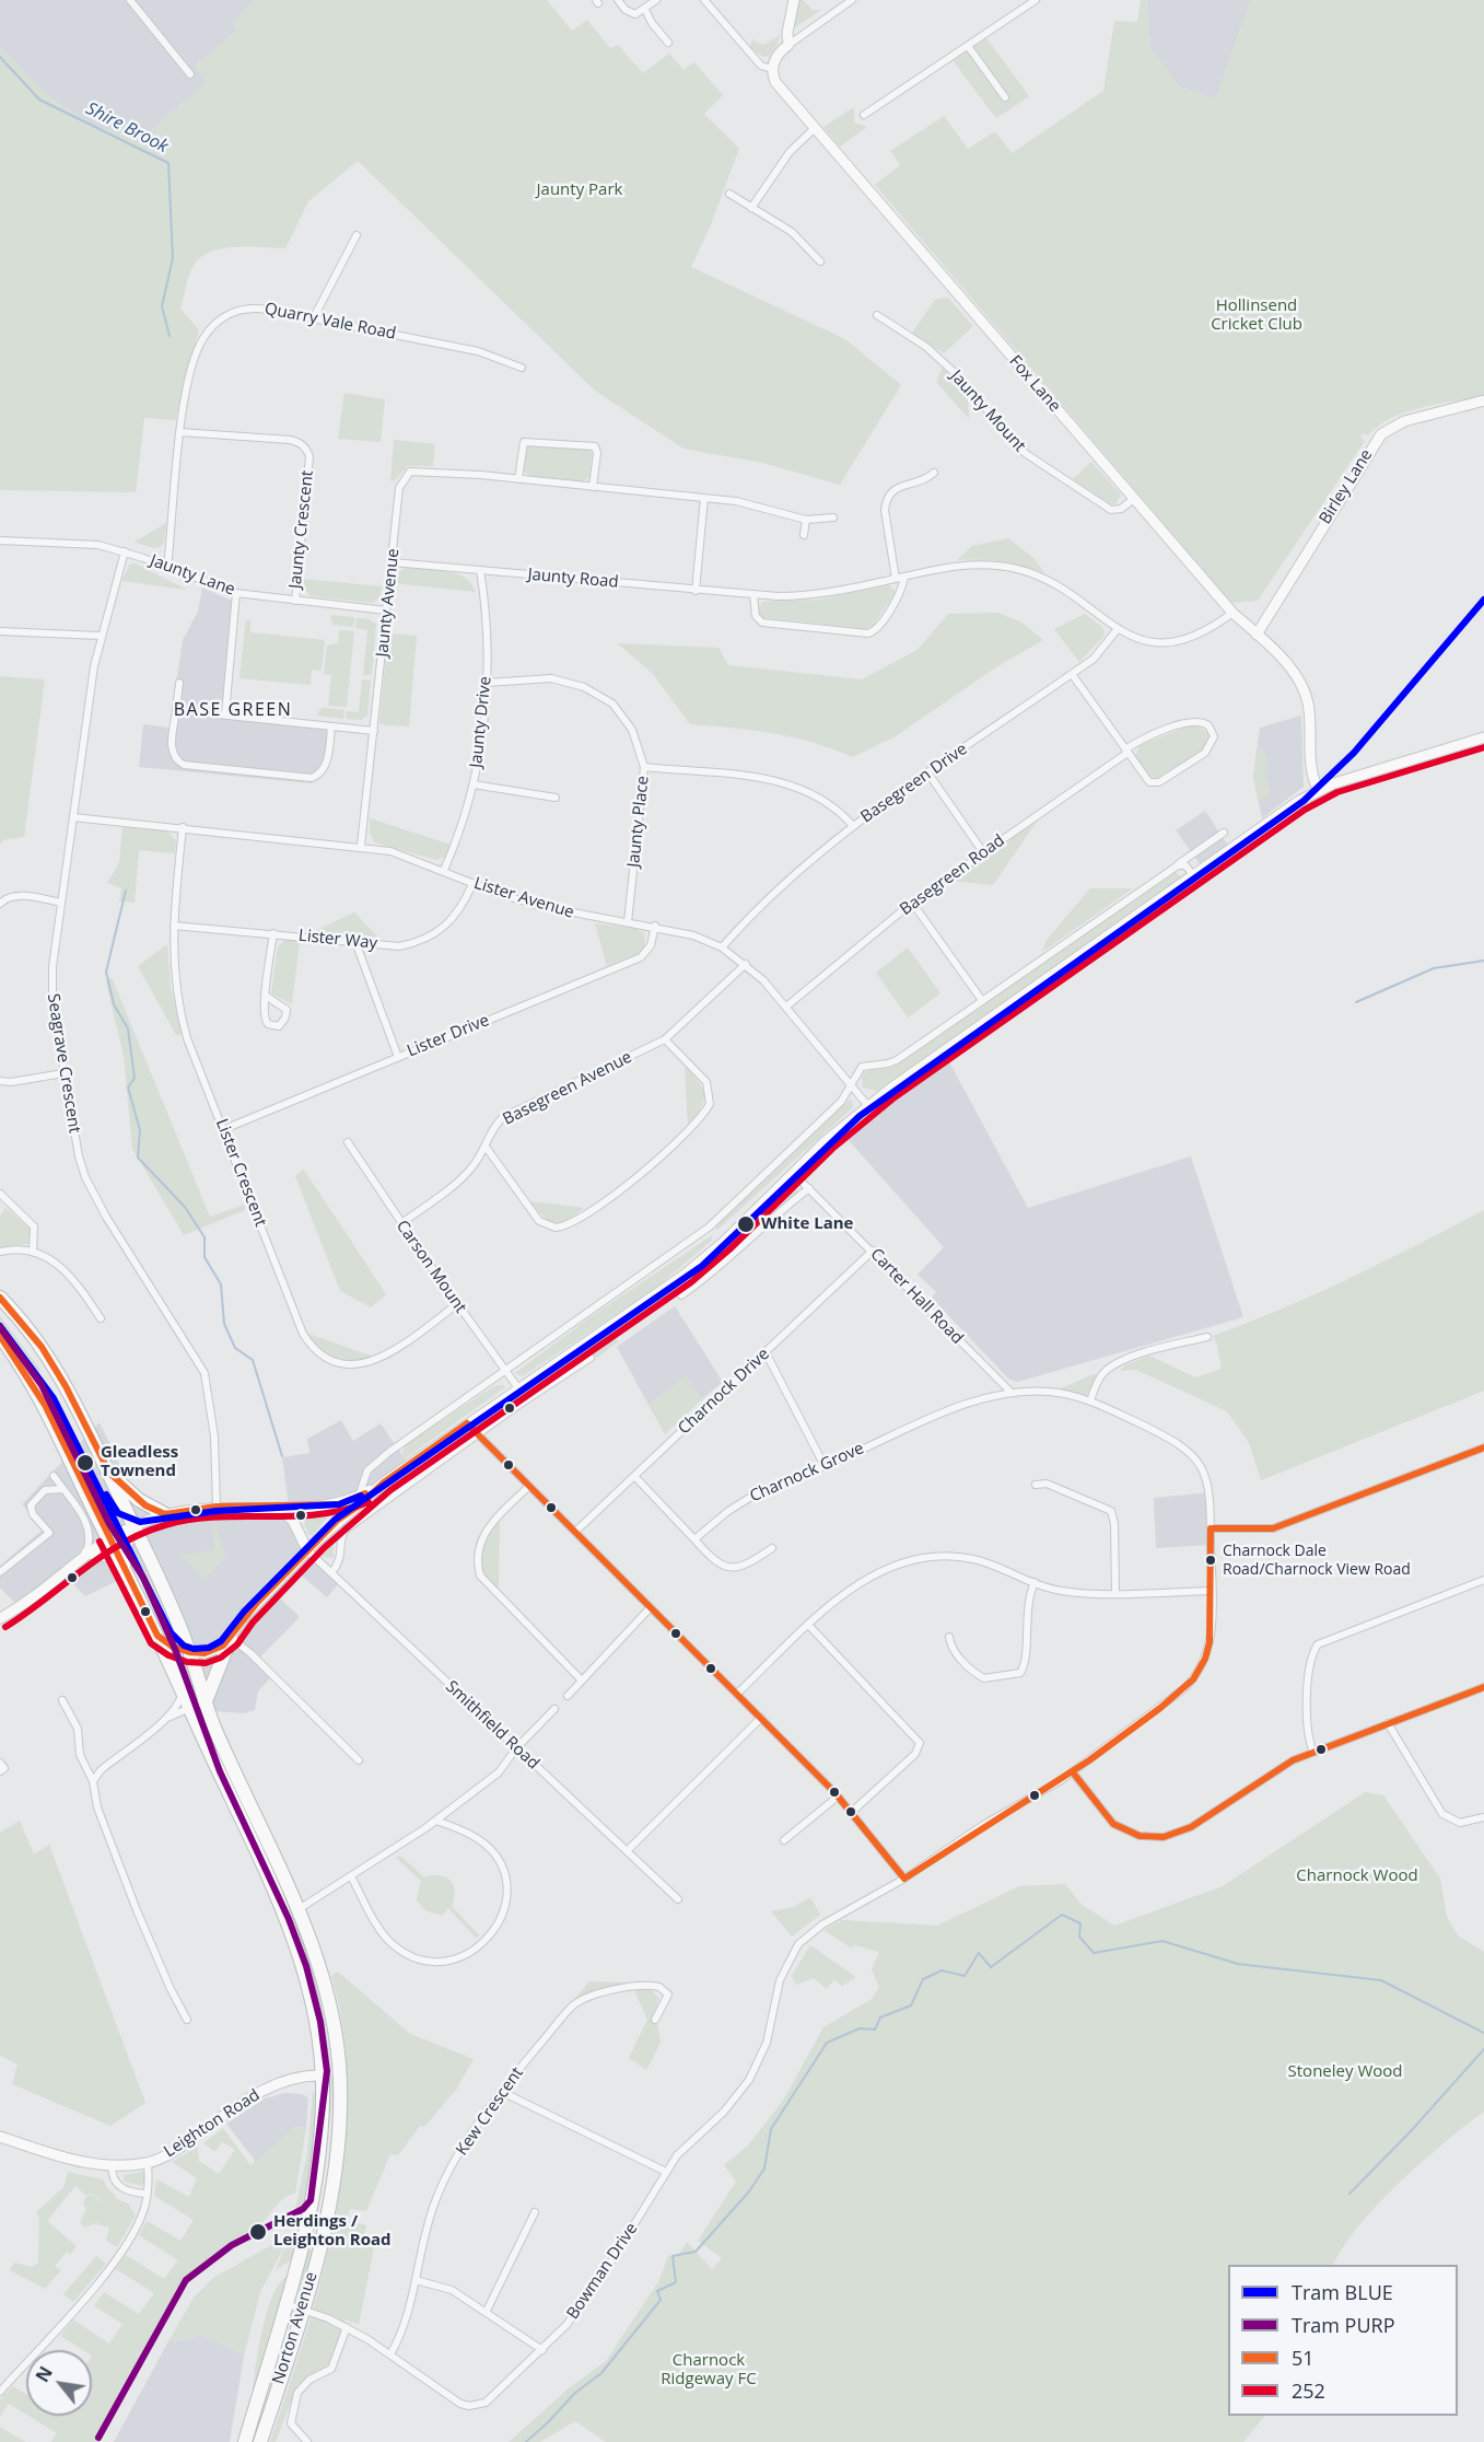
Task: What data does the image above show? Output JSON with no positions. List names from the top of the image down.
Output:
{
  "streets": {
    "highway": ["Norton Avenue"],
    "main road": ["Fox Lane", "Birley Lane", "Leighton Road"],
    "street": [
      "Quarry Vale Road",
      "Jaunty Mount",
      "Jaunty Crescent",
      "Jaunty Lane",
      "Jaunty Road",
      "Jaunty Avenue",
      "Jaunty Drive",
      "Basegreen Drive",
      "Jaunty Place",
      "Basegreen Road",
      "Lister Avenue",
      "Lister Way",
      "Lister Drive",
      "Seagrave Crescent",
      "Basegreen Avenue",
      "Lister Crescent",
      "Carson Mount",
      "Carter Hall Road",
      "Charnock Drive",
      "Charnock Grove",
      "Smithfield Road",
      "Kew Crescent",
      "Bowman Drive"
    ]
  },
  "crossings": [
    ["Quarry Vale Road", "Jaunty Crescent"],
    ["Fox Lane", "Jaunty Mount"],
    ["Fox Lane", "Birley Lane"],
    ["Fox Lane", "Jaunty Road"],
    ["Jaunty Crescent", "Jaunty Lane"],
    ["Jaunty Lane", "Jaunty Avenue"],
    ["Jaunty Lane", "Seagrave Crescent"],
    ["Jaunty Road", "Jaunty Avenue"],
    ["Jaunty Road", "Jaunty Drive"],
    ["Jaunty Road", "Basegreen Drive"],
    ["Jaunty Avenue", "Lister Avenue"],
    ["Jaunty Drive", "Jaunty Place"],
    ["Jaunty Drive", "Lister Avenue"],
    ["Basegreen Drive", "Basegreen Road"],
    ["Basegreen Drive", "Lister Avenue"],
    ["Jaunty Place", "Lister Avenue"],
    ["Basegreen Road", "Lister Avenue"],
    ["Lister Avenue", "Lister Way"],
    ["Lister Avenue", "Lister Drive"],
    ["Lister Avenue", "Seagrave Crescent"],
    ["Lister Avenue", "Basegreen Avenue"],
    ["Lister Avenue", "Lister Crescent"],
    ["Lister Way", "Lister Crescent"],
    ["Lister Drive", "Lister Crescent"],
    ["Basegreen Avenue", "Carson Mount"],
    ["Lister Crescent", "Carson Mount"],
    ["Carter Hall Road", "Charnock Drive"],
    ["Carter Hall Road", "Charnock Grove"],
    ["Charnock Grove", "Bowman Drive"],
    ["Kew Crescent", "Bowman Drive"],
    ["Leighton Road", "Norton Avenue"],
    ["Bowman Drive", "Norton Avenue"]
  ],
  "districts": ["BASE GREEN"],
  "water": ["Shire Brook"],
  "parks": [
    "Jaunty Park",
    "Hollinsend Cricket Club",
    "Charnock Wood",
    "Stoneley Wood",
    "Charnock Ridgeway FC"
  ],
  "places": [
    "White Lane",
    "Gleadless Townend",
    "Charnock Dale Road/Charnock View Road",
    "Herdings / Leighton Road"
  ],
  "lines": [
    "tram line BLUE",
    "transit line 252",
    "transit line 51",
    "tram line PURP"
  ],
  "legend": [
    "Tram BLUE",
    "Tram PURP",
    "51",
    "252"
  ],
  "north": "top left"
}
